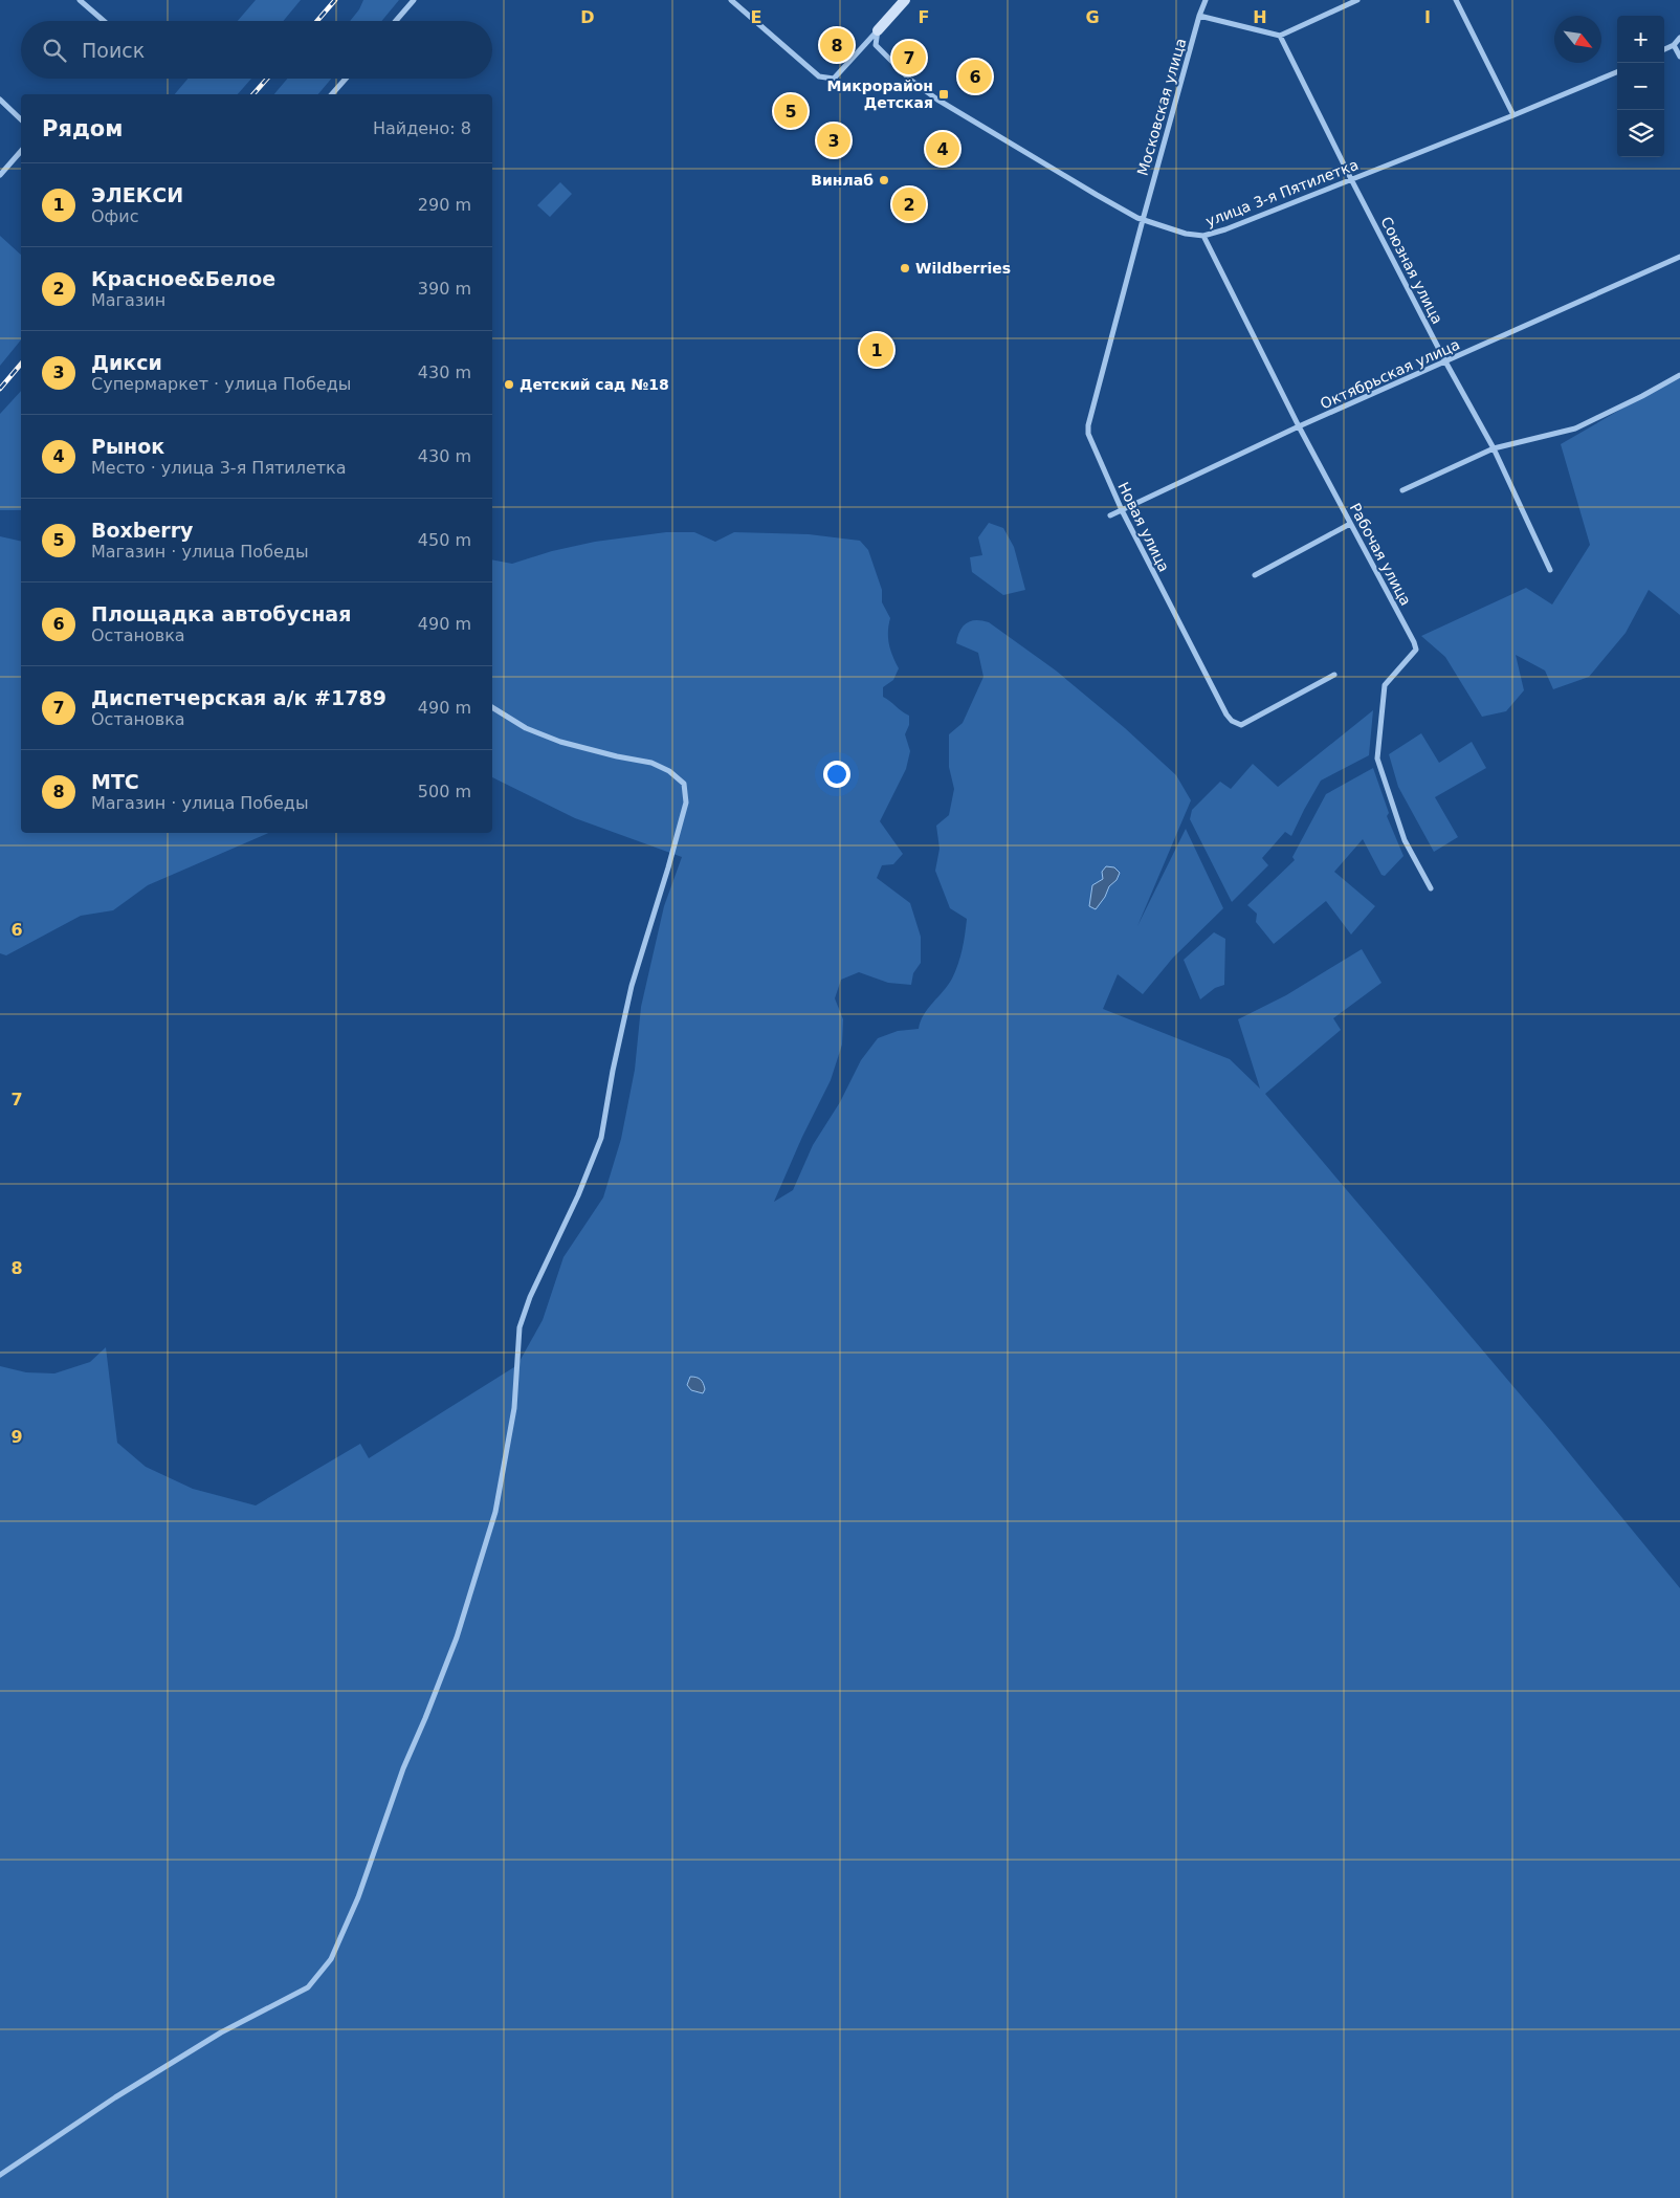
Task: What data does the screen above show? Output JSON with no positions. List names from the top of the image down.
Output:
{
  "streets": {
    "street": [
      "Московская улица",
      "улица 3-я Пятилетка",
      "Союзная улица",
      "Октябрьская улица",
      "Новая улица",
      "Рабочая улица"
    ]
  },
  "crossings": [
    ["Московская улица", "улица 3-я Пятилетка"],
    ["Московская улица", "Новая улица"],
    ["улица 3-я Пятилетка", "Союзная улица"],
    ["улица 3-я Пятилетка", "Новая улица"],
    ["улица 3-я Пятилетка", "Рабочая улица"],
    ["Союзная улица", "Октябрьская улица"],
    ["Октябрьская улица", "Новая улица"],
    ["Октябрьская улица", "Рабочая улица"]
  ],
  "places": {
    "transit": ["Микрорайон Детская"],
    "other": ["Винлаб", "Wildberries", "Детский сад №18"]
  },
  "north": "bottom right",
  "page": {
    "map_buttons": ["+", "−"],
    "search": "Поиск",
    "pins": [
      "8",
      "7",
      "6",
      "5",
      "3",
      "4",
      "2",
      "1"
    ],
    "heading": ["Рядом", "Найдено: 8"],
    "list": [
      {
        "mark": "1",
        "name": "ЭЛЕКСИ",
        "note": "Офис",
        "value": "290 m"
      },
      {
        "mark": "2",
        "name": "Красное&Белое",
        "note": "Магазин",
        "value": "390 m"
      },
      {
        "mark": "3",
        "name": "Дикси",
        "note": "Супермаркет · улица Победы",
        "value": "430 m"
      },
      {
        "mark": "4",
        "name": "Рынок",
        "note": "Место · улица 3-я Пятилетка",
        "value": "430 m"
      },
      {
        "mark": "5",
        "name": "Boxberry",
        "note": "Магазин · улица Победы",
        "value": "450 m"
      },
      {
        "mark": "6",
        "name": "Площадка автобусная",
        "note": "Остановка",
        "value": "490 m"
      },
      {
        "mark": "7",
        "name": "Диспетчерская а/к #1789",
        "note": "Остановка",
        "value": "490 m"
      },
      {
        "mark": "8",
        "name": "МТС",
        "note": "Магазин · улица Победы",
        "value": "500 m"
      }
    ]
  },
  "grid": {
    "columns": [
      "D",
      "E",
      "F",
      "G",
      "H",
      "I"
    ],
    "rows": [
      "6",
      "7",
      "8",
      "9"
    ]
  }
}
